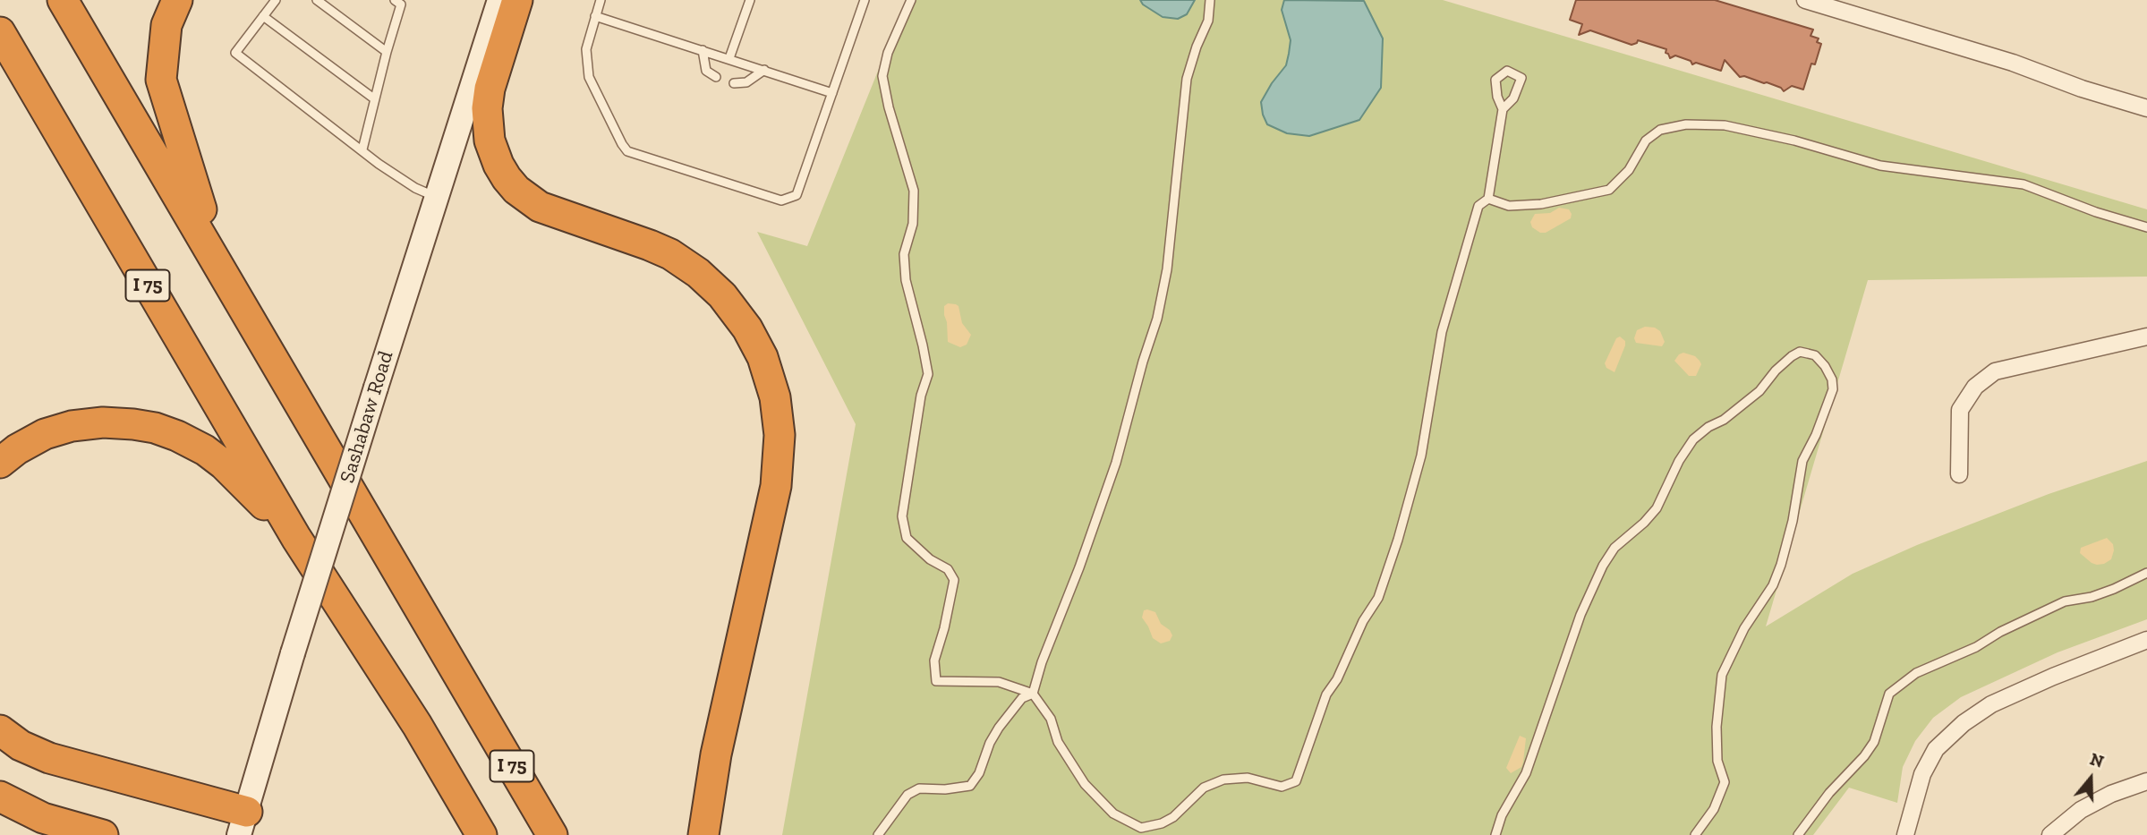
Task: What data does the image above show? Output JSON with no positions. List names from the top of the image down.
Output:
{
  "streets": {
    "highway": ["I 75"],
    "main road": ["Sashabaw Road"]
  },
  "north": "top"
}
